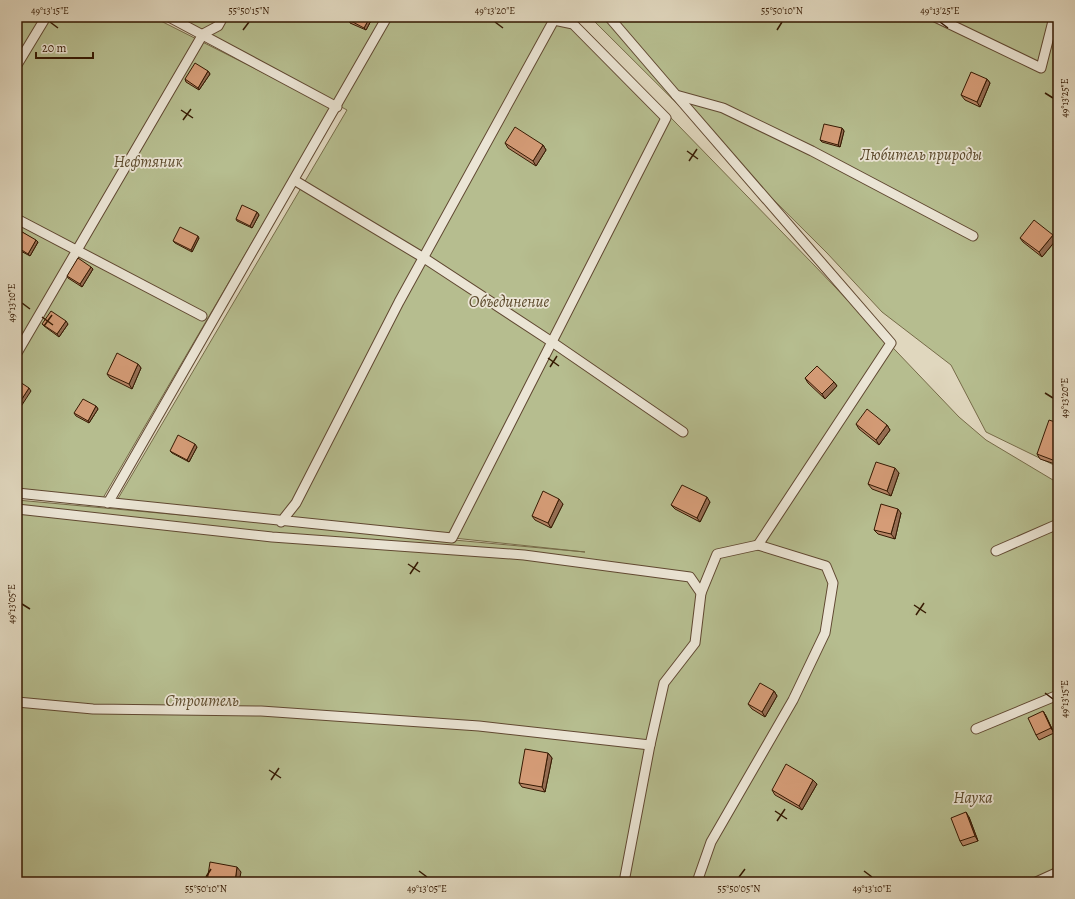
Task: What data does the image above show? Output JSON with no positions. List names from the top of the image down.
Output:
{
  "parks": [
    "Любитель природы",
    "Нефтяник",
    "Объединение",
    "Строитель",
    "Наука"
  ],
  "scale_bar": "20 m",
  "coordinates": [
    "49°13'15\"E",
    "55°50'15\"N",
    "49°13'20\"E",
    "55°50'10\"N",
    "49°13'25\"E",
    "49°13'10\"E",
    "49°13'05\"E",
    "55°50'05\"N"
  ]
}
